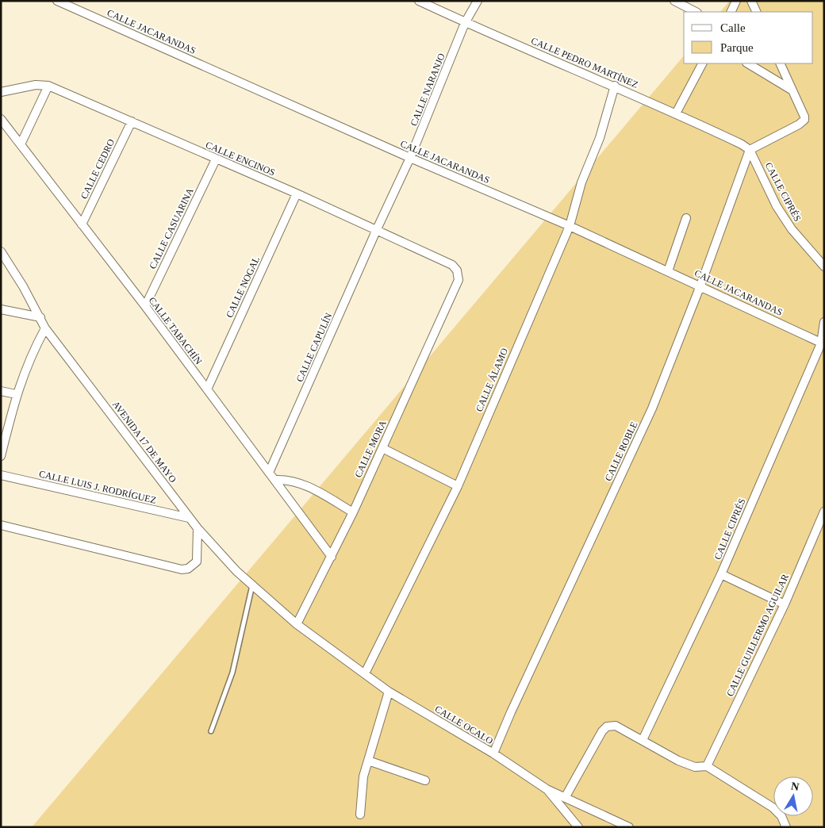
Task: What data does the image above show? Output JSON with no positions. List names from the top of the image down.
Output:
{
  "streets": {
    "street": [
      "CALLE JACARANDAS",
      "CALLE PEDRO MARTÍNEZ",
      "CALLE NARANJO",
      "CALLE ENCINOS",
      "CALLE CEDRO",
      "CALLE CIPRÉS",
      "CALLE CASUARINA",
      "CALLE NOGAL",
      "CALLE TABACHÍN",
      "CALLE CAPULÍN",
      "CALLE ÁLAMO",
      "AVENIDA 17 DE MAYO",
      "CALLE MORA",
      "CALLE ROBLE",
      "CALLE LUIS J. RODRÍGUEZ",
      "CALLE GUILLERMO AGUILAR",
      "CALLE OCALO"
    ]
  },
  "crossings": [
    ["CALLE JACARANDAS", "CALLE NARANJO"],
    ["CALLE JACARANDAS", "CALLE CIPRÉS"],
    ["CALLE JACARANDAS", "CALLE ÁLAMO"],
    ["CALLE JACARANDAS", "CALLE ROBLE"],
    ["CALLE PEDRO MARTÍNEZ", "CALLE NARANJO"],
    ["CALLE PEDRO MARTÍNEZ", "CALLE CIPRÉS"],
    ["CALLE PEDRO MARTÍNEZ", "CALLE ÁLAMO"],
    ["CALLE NARANJO", "CALLE ENCINOS"],
    ["CALLE NARANJO", "CALLE CAPULÍN"],
    ["CALLE ENCINOS", "CALLE CEDRO"],
    ["CALLE ENCINOS", "CALLE CASUARINA"],
    ["CALLE ENCINOS", "CALLE NOGAL"],
    ["CALLE ENCINOS", "CALLE CAPULÍN"],
    ["CALLE ENCINOS", "CALLE MORA"],
    ["CALLE CEDRO", "CALLE TABACHÍN"],
    ["CALLE CIPRÉS", "CALLE ROBLE"],
    ["CALLE CASUARINA", "CALLE TABACHÍN"],
    ["CALLE NOGAL", "CALLE TABACHÍN"],
    ["CALLE TABACHÍN", "CALLE CAPULÍN"],
    ["CALLE TABACHÍN", "CALLE MORA"],
    ["CALLE ÁLAMO", "CALLE OCALO"],
    ["AVENIDA 17 DE MAYO", "CALLE MORA"],
    ["AVENIDA 17 DE MAYO", "CALLE LUIS J. RODRÍGUEZ"],
    ["AVENIDA 17 DE MAYO", "CALLE OCALO"],
    ["CALLE MORA", "CALLE OCALO"],
    ["CALLE ROBLE", "CALLE OCALO"]
  ],
  "legend": ["Calle", "Parque"],
  "north": "top"
}
